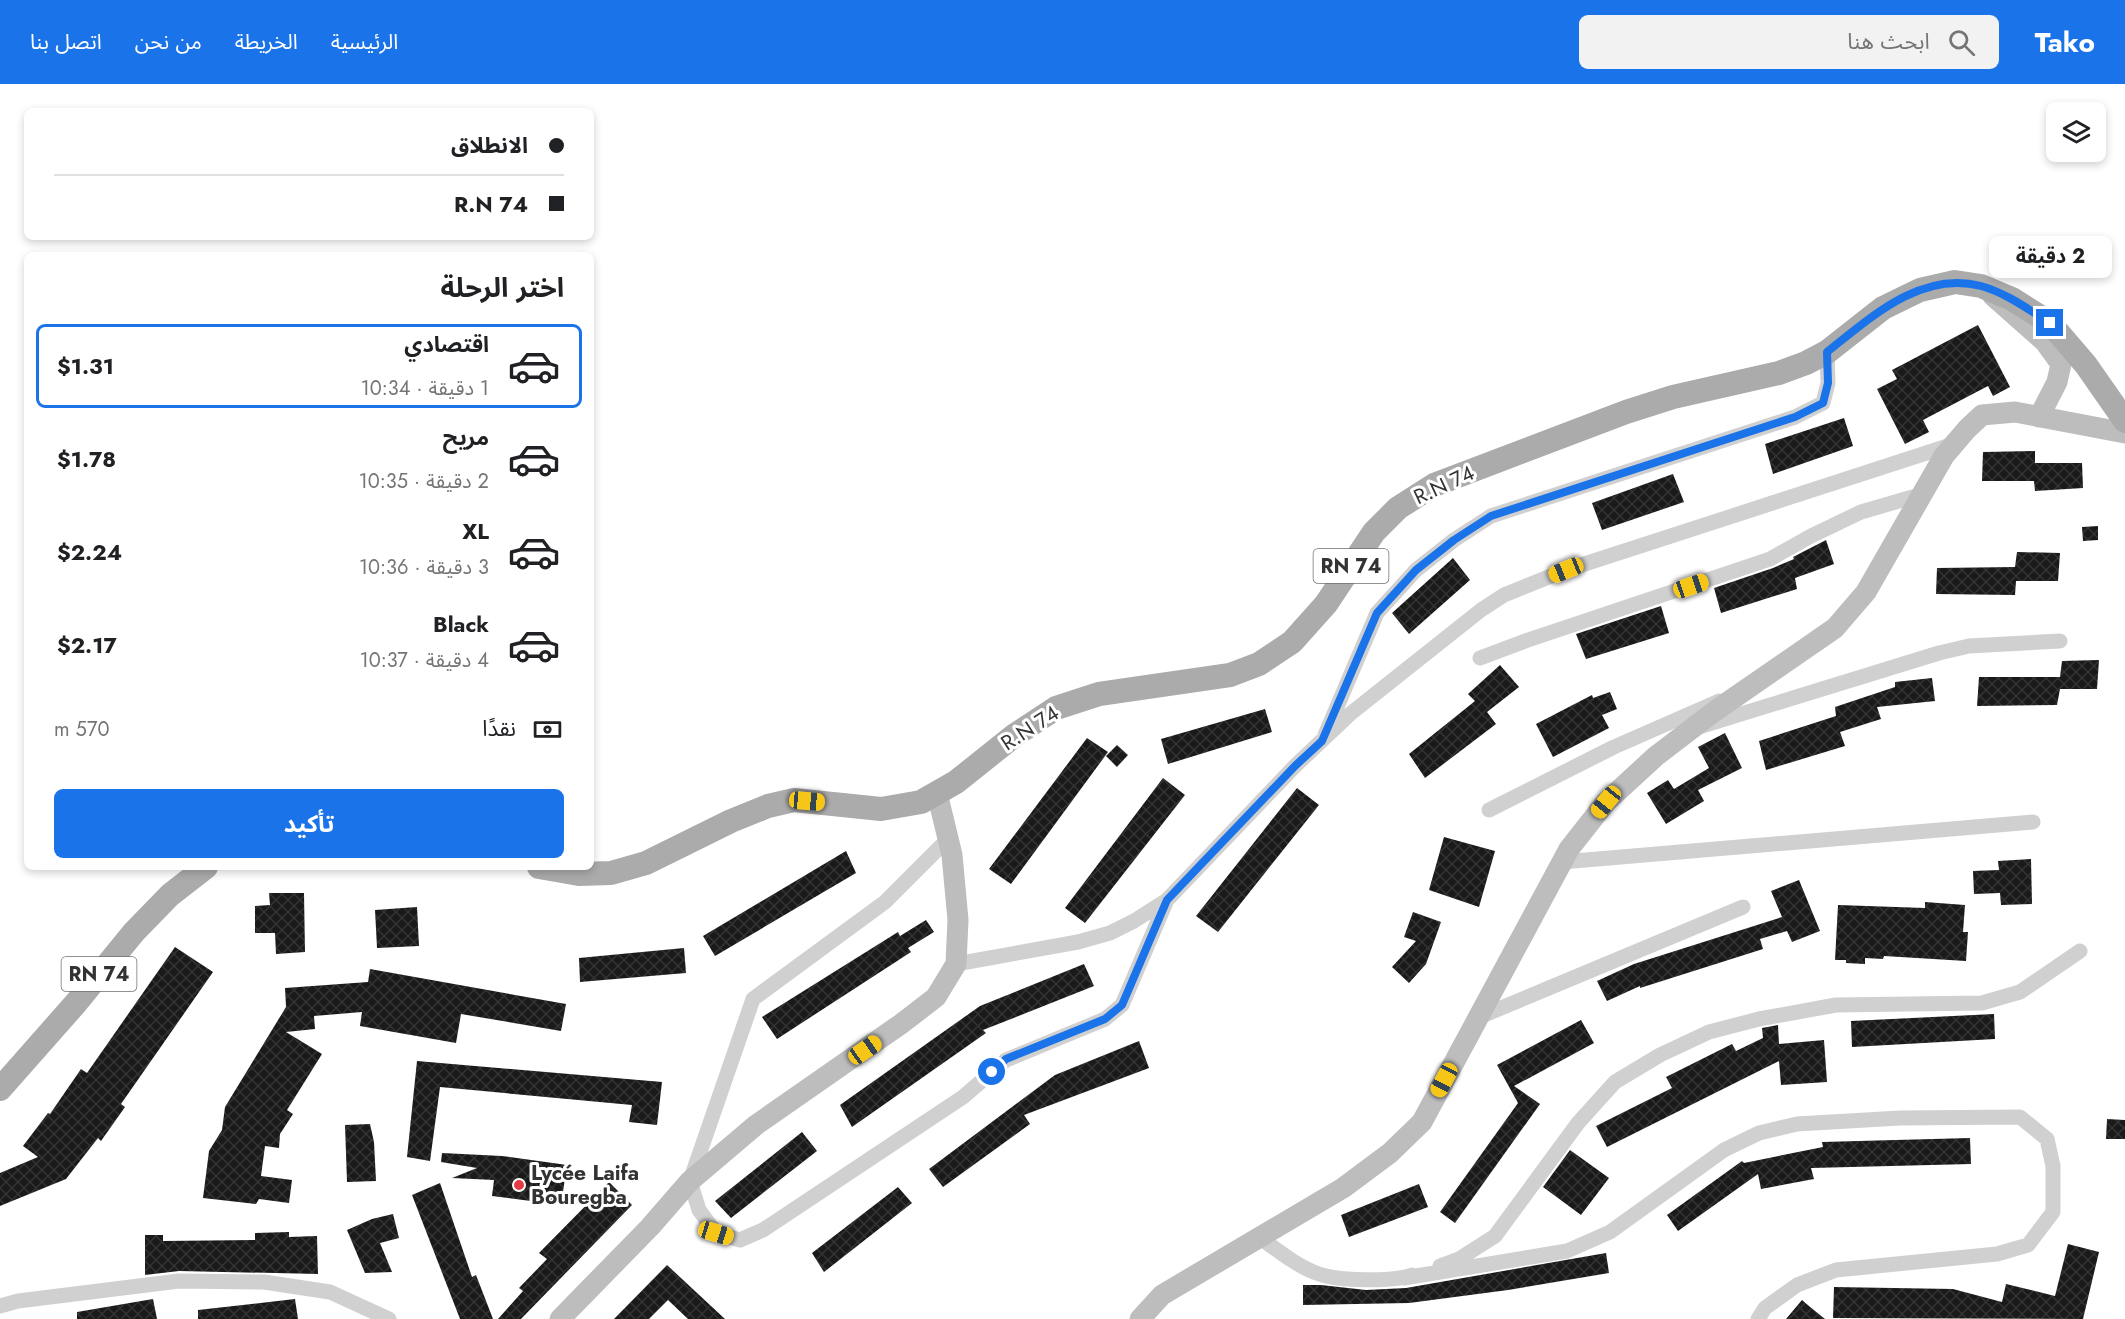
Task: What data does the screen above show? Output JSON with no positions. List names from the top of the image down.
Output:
{
  "streets": {
    "main road": ["R.N 74", "RN 74"]
  },
  "places": ["Lycée Laifa Bouregba"],
  "page": {
    "header": "Tako",
    "search": "ابحث هنا",
    "nav": [
      "الرئيسية",
      "الخريطة",
      "من نحن",
      "اتصل بنا"
    ],
    "banner": ["الانطلاق", "R.N 74"],
    "bubble": "2 دقيقة",
    "heading": "اختر الرحلة",
    "list": [
      {
        "name": "اقتصادي",
        "note": "1 دقيقة · 10:34",
        "value": "$1.31"
      },
      {
        "name": "مريح",
        "note": "2 دقيقة · 10:35",
        "value": "$1.78"
      },
      {
        "name": "XL",
        "note": "3 دقيقة · 10:36",
        "value": "$2.24"
      },
      {
        "name": "Black",
        "note": "4 دقيقة · 10:37",
        "value": "$2.17"
      }
    ],
    "pay": ["نقدًا", "570 m"],
    "buttons": "تأكيد"
  }
}
